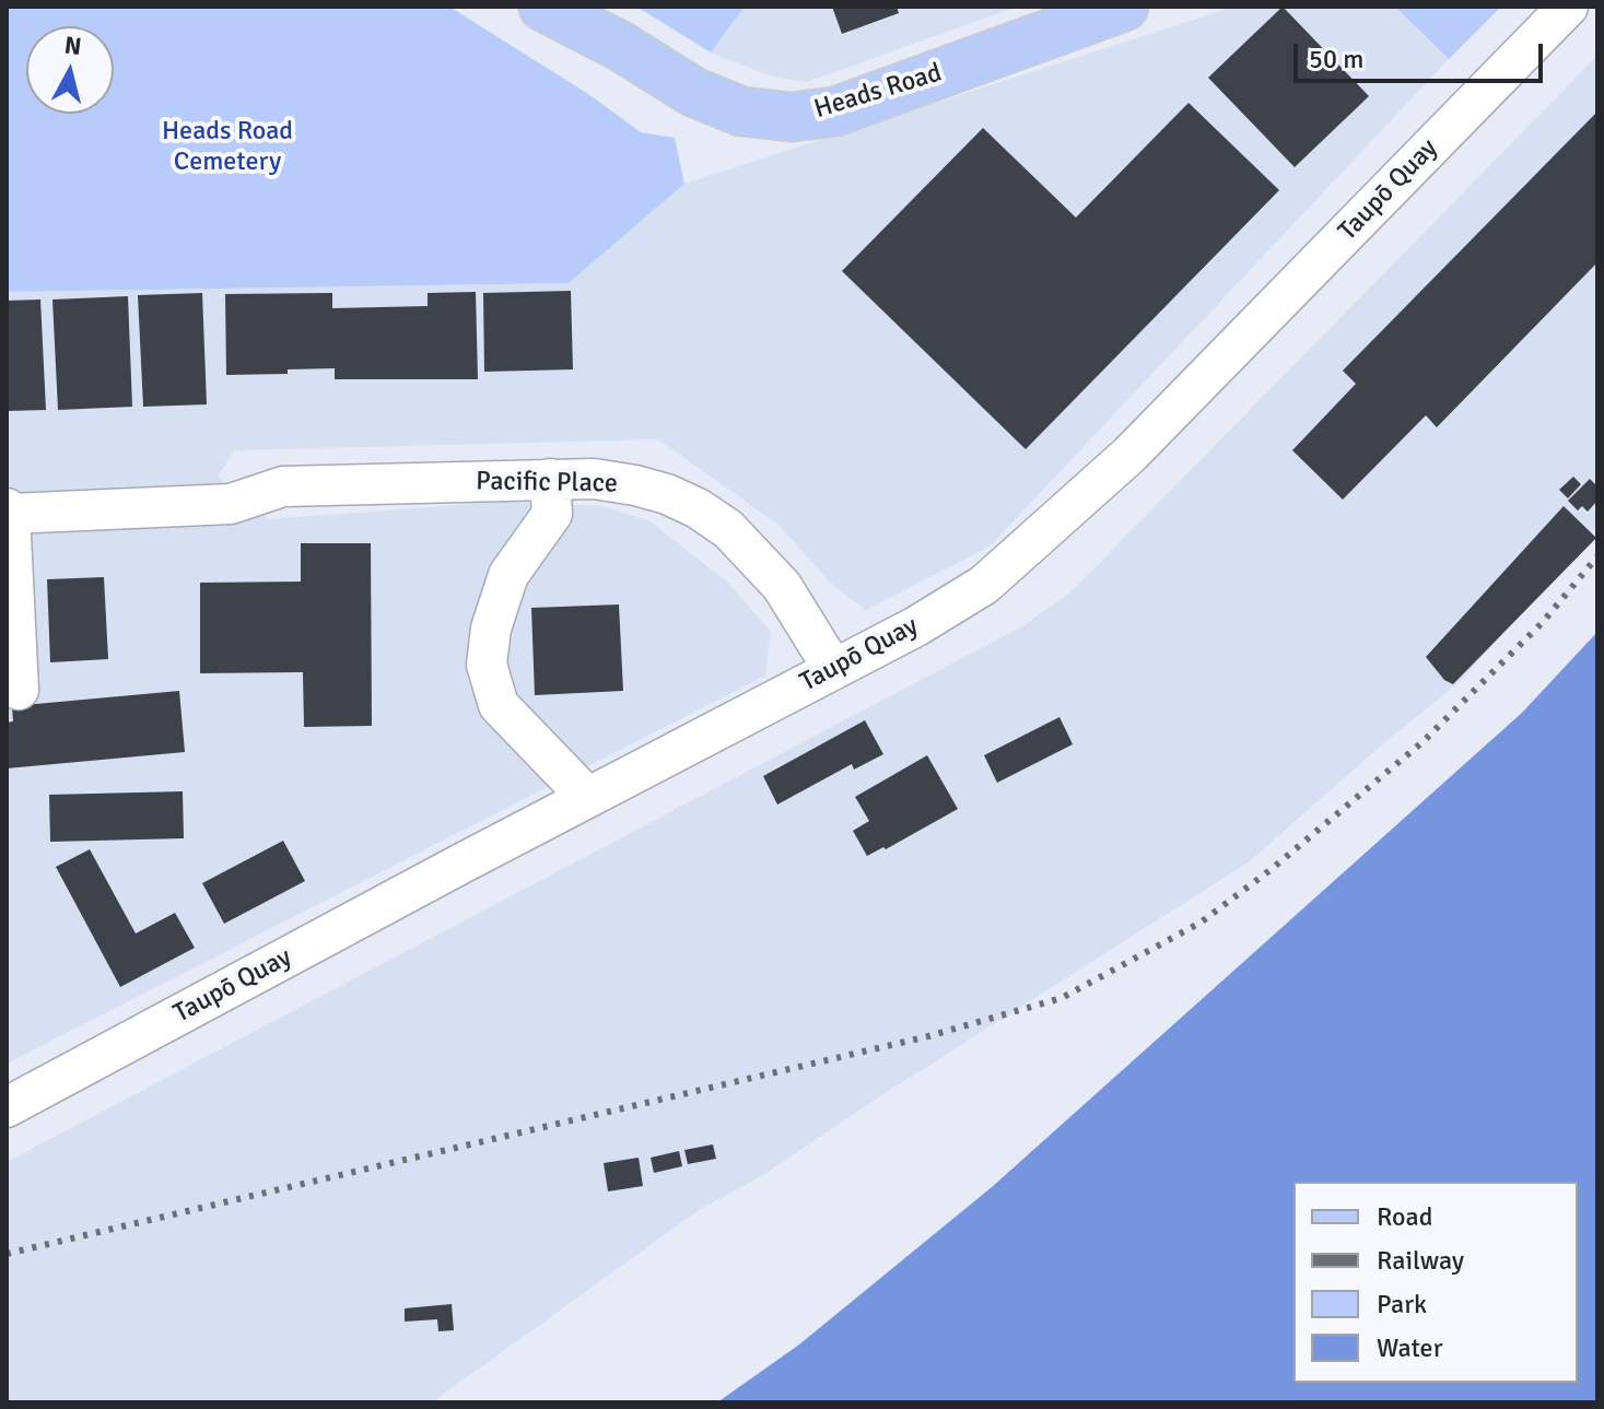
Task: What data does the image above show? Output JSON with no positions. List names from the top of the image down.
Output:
{
  "streets": {
    "main road": ["Heads Road"],
    "street": ["Taupō Quay", "Pacific Place"]
  },
  "crossings": [
    ["Taupō Quay", "Pacific Place"]
  ],
  "parks": ["Heads Road Cemetery"],
  "legend": [
    "Road",
    "Railway",
    "Park",
    "Water"
  ],
  "scale_bar": "50 m",
  "north": "top"
}
